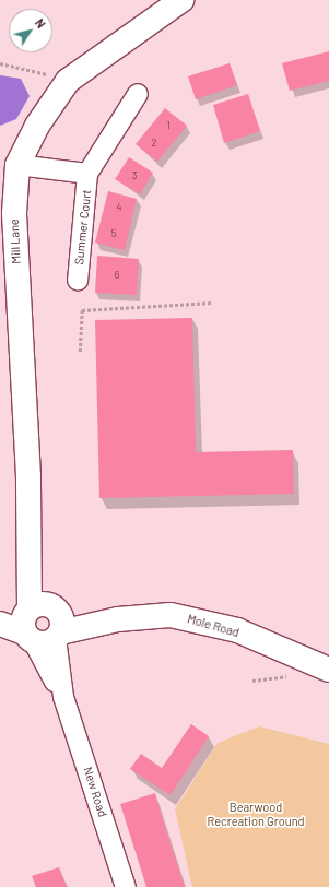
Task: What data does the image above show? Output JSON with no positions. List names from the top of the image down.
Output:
{
  "streets": {
    "street": [
      "Summer Court",
      "Mill Lane",
      "Mole Road",
      "New Road"
    ]
  },
  "crossings": [
    ["Summer Court", "Mill Lane"],
    ["Mill Lane", "Mole Road"],
    ["Mill Lane", "New Road"],
    ["Mole Road", "New Road"]
  ],
  "parks": ["Bearwood Recreation Ground"],
  "house_numbers": [
    "1",
    "2",
    "3",
    "4",
    "5",
    "6"
  ],
  "north": "top right"
}
